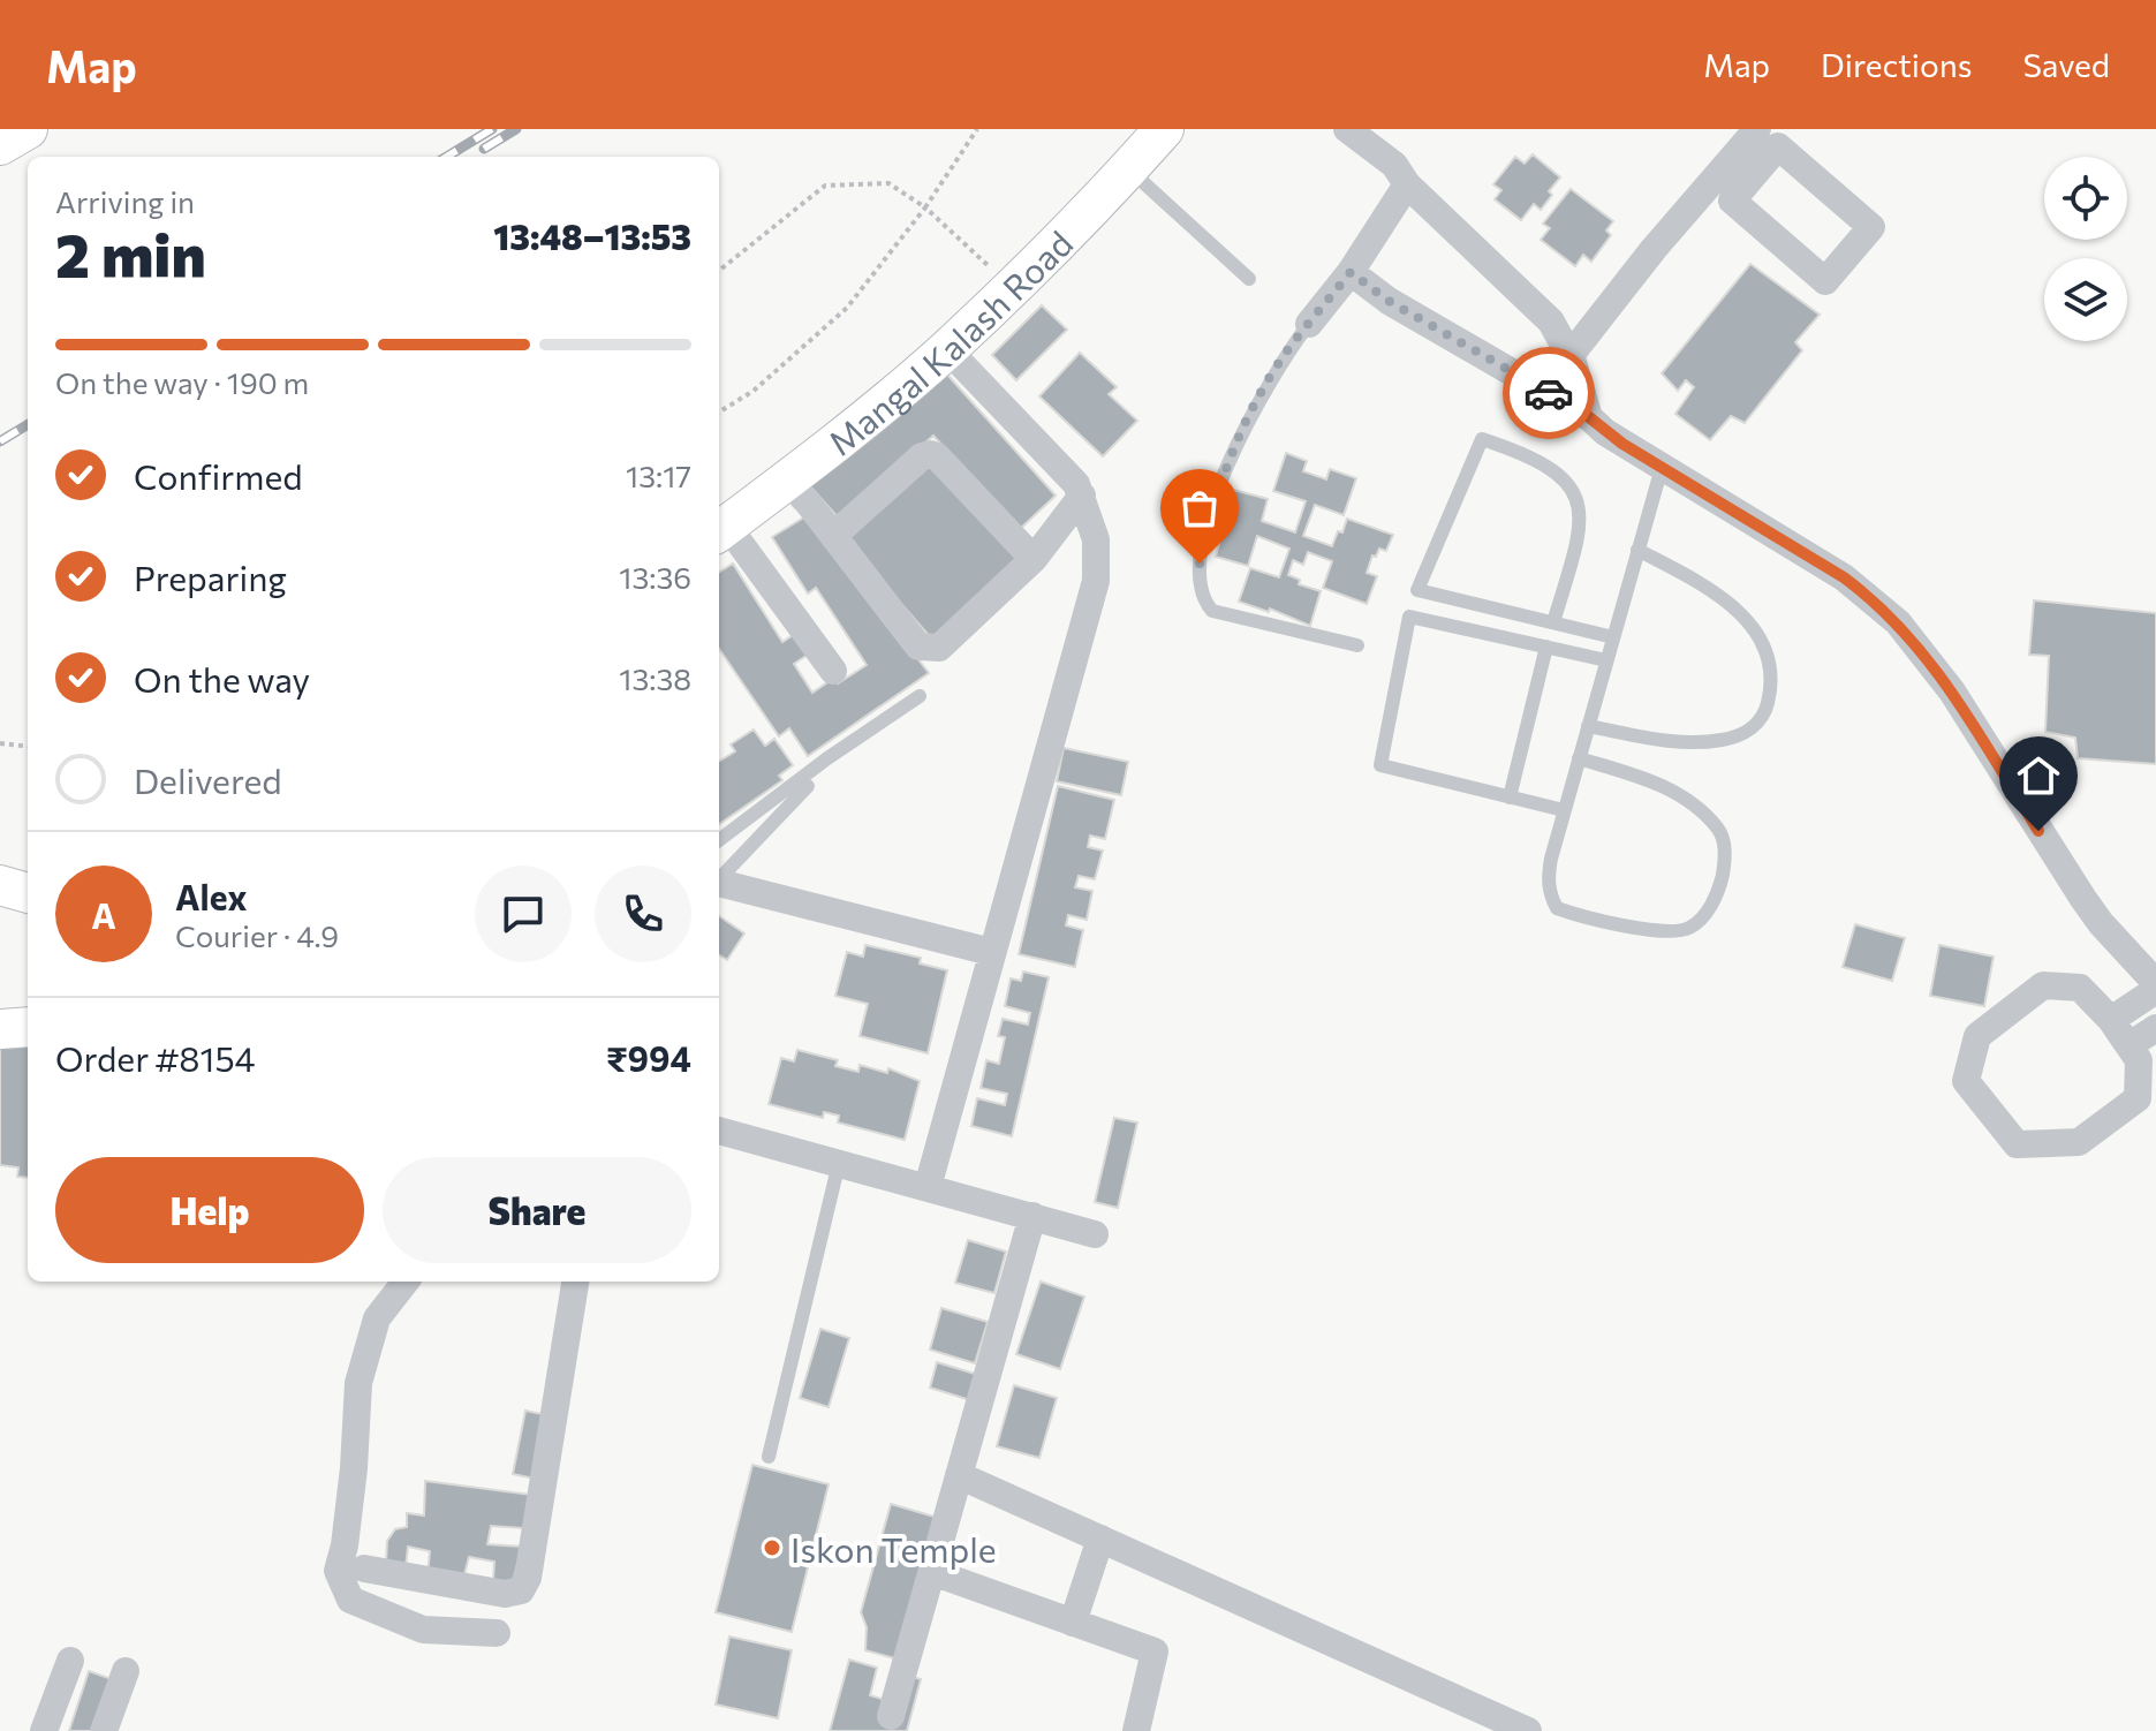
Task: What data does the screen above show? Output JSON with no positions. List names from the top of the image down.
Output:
{
  "streets": {
    "street": ["Mangal Kalash Road"]
  },
  "places": ["Iskon Temple"],
  "page": {
    "header": "Map",
    "nav": ["Map", "Directions", "Saved"],
    "heading": ["2 min", "Arriving in", "13:48–13:53"],
    "panel": [
      "Alex",
      "Courier · 4.9",
      "Order #8154",
      "₹994"
    ],
    "bar": "On the way · 190 m",
    "list": [
      ["Confirmed", "13:17"],
      ["Preparing", "13:36"],
      ["On the way", "13:38"],
      "Delivered"
    ],
    "round": "A",
    "buttons": ["Help", "Share"]
  }
}
